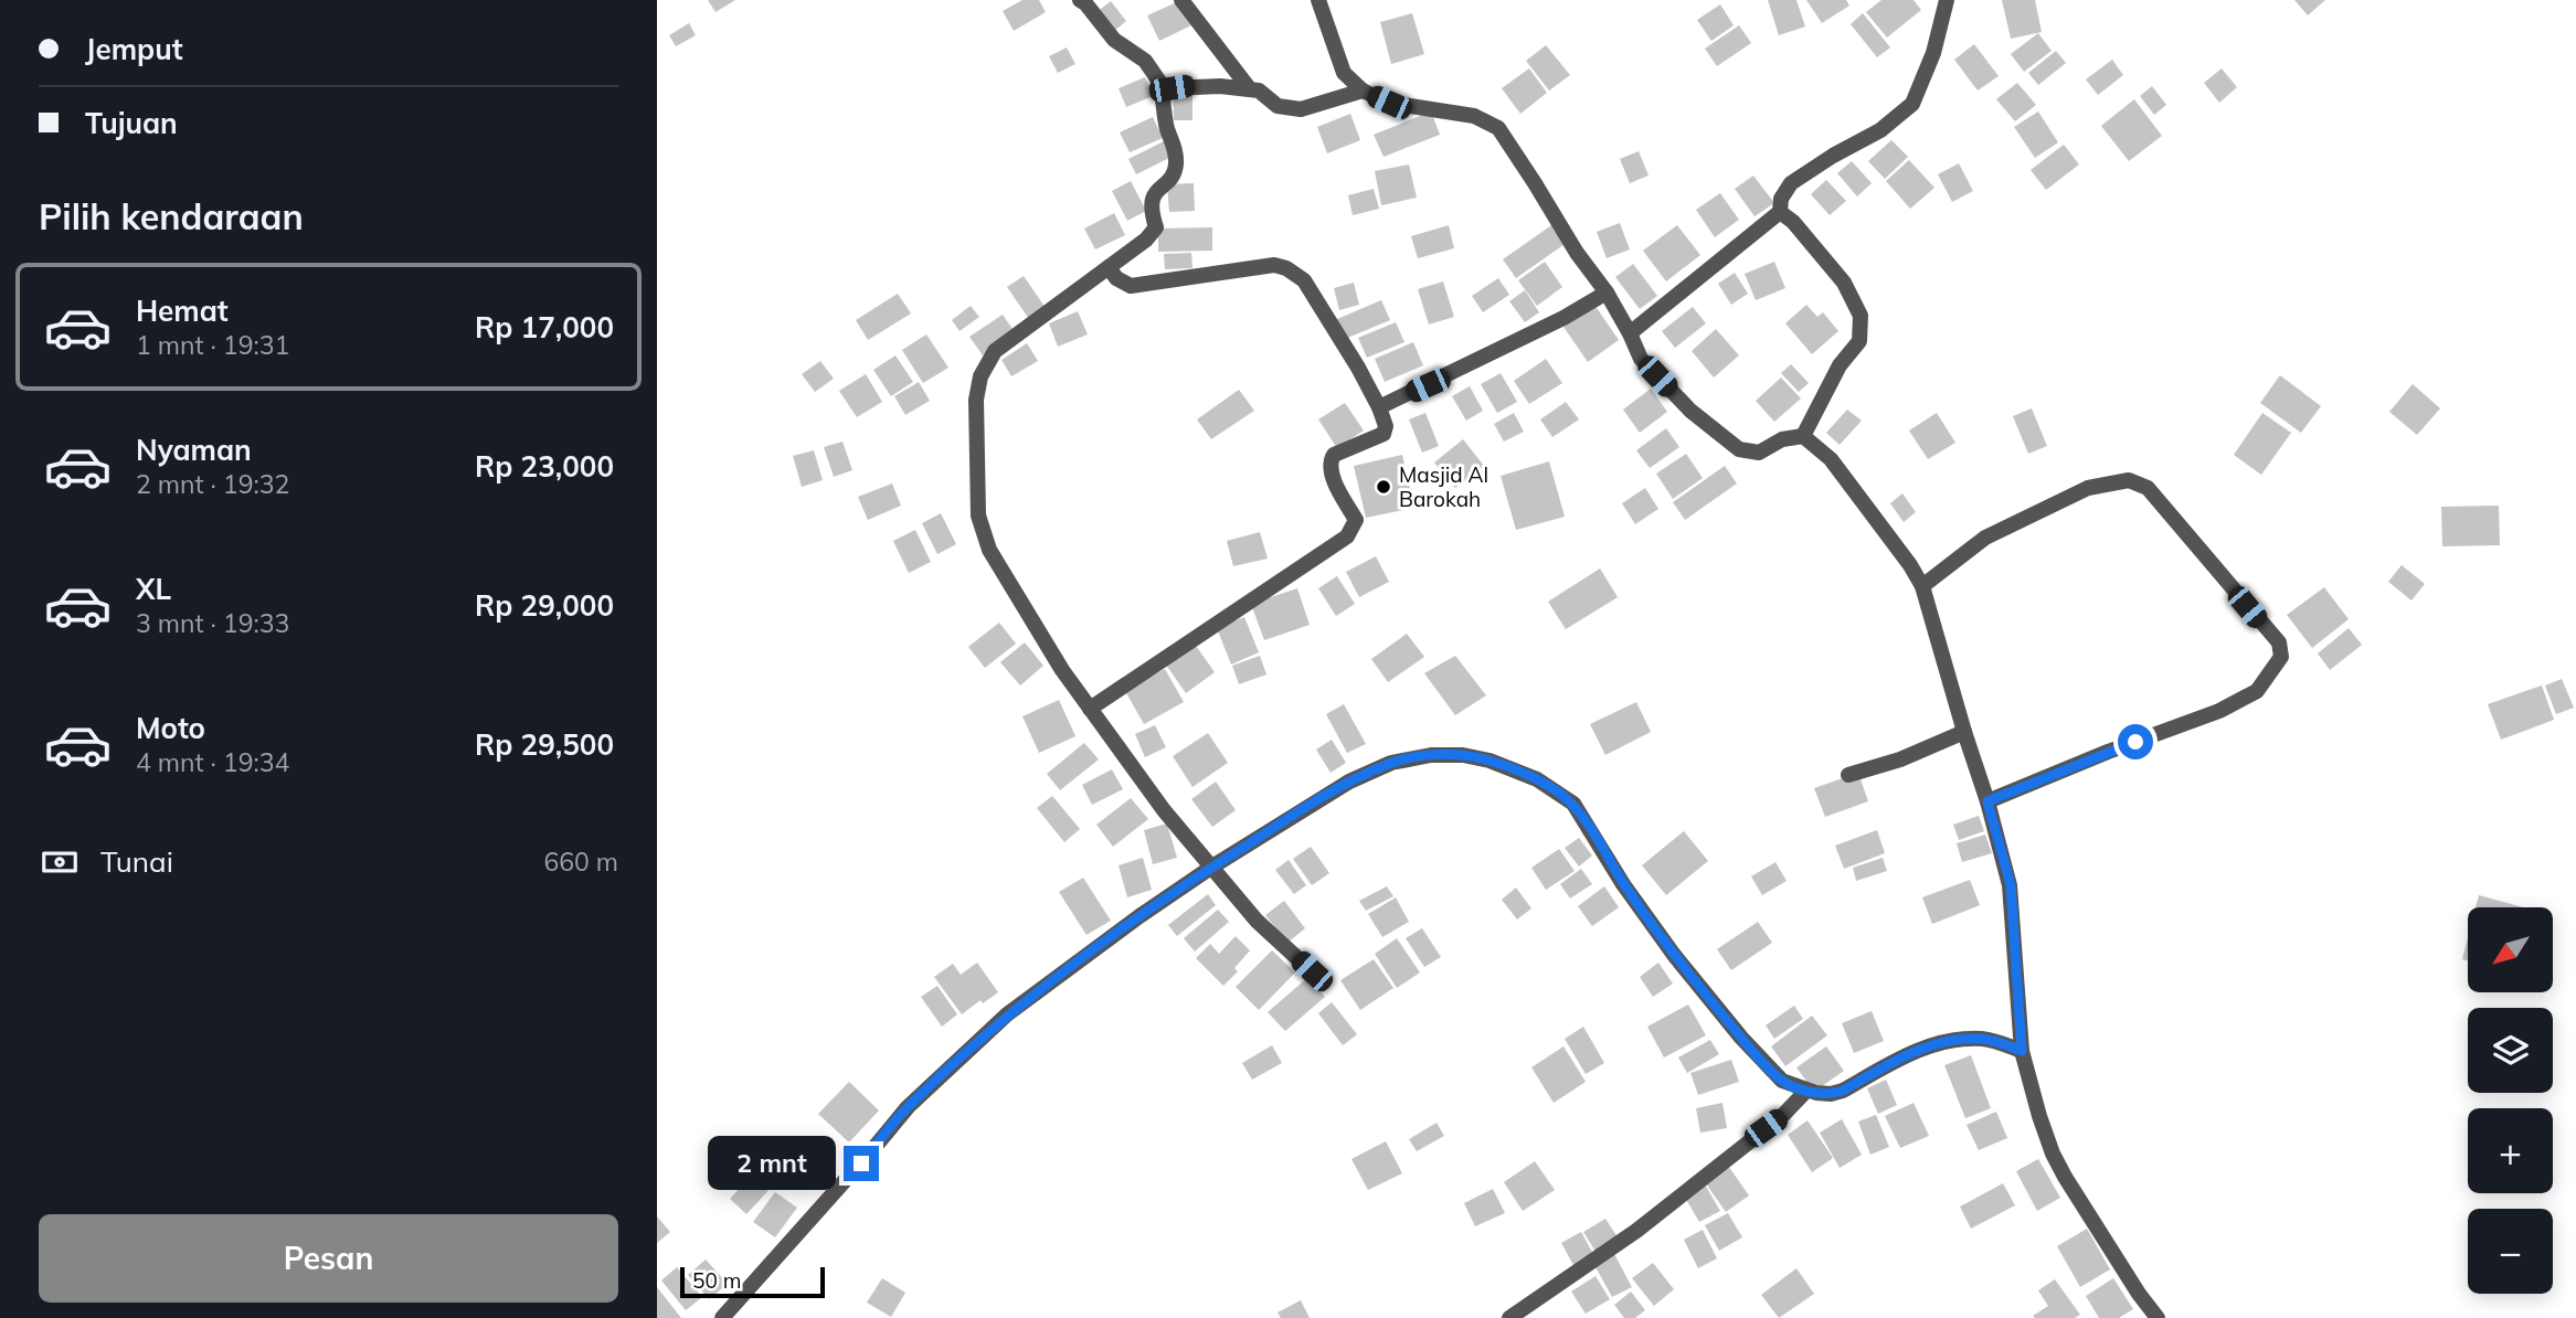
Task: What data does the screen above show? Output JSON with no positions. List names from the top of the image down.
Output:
{
  "places": ["Masjid Al Barokah"],
  "scale_bar": "50 m",
  "north": "bottom left",
  "page": {
    "banner": ["Jemput", "Tujuan"],
    "heading": "Pilih kendaraan",
    "list": [
      {
        "name": "Hemat",
        "note": "1 mnt · 19:31",
        "value": "Rp 17,000"
      },
      {
        "name": "Nyaman",
        "note": "2 mnt · 19:32",
        "value": "Rp 23,000"
      },
      {
        "name": "XL",
        "note": "3 mnt · 19:33",
        "value": "Rp 29,000"
      },
      {
        "name": "Moto",
        "note": "4 mnt · 19:34",
        "value": "Rp 29,500"
      }
    ],
    "pay": ["Tunai", "660 m"],
    "map_buttons": ["+", "−"],
    "bubble": "2 mnt",
    "buttons": "Pesan",
    "scale": "50 m"
  }
}
